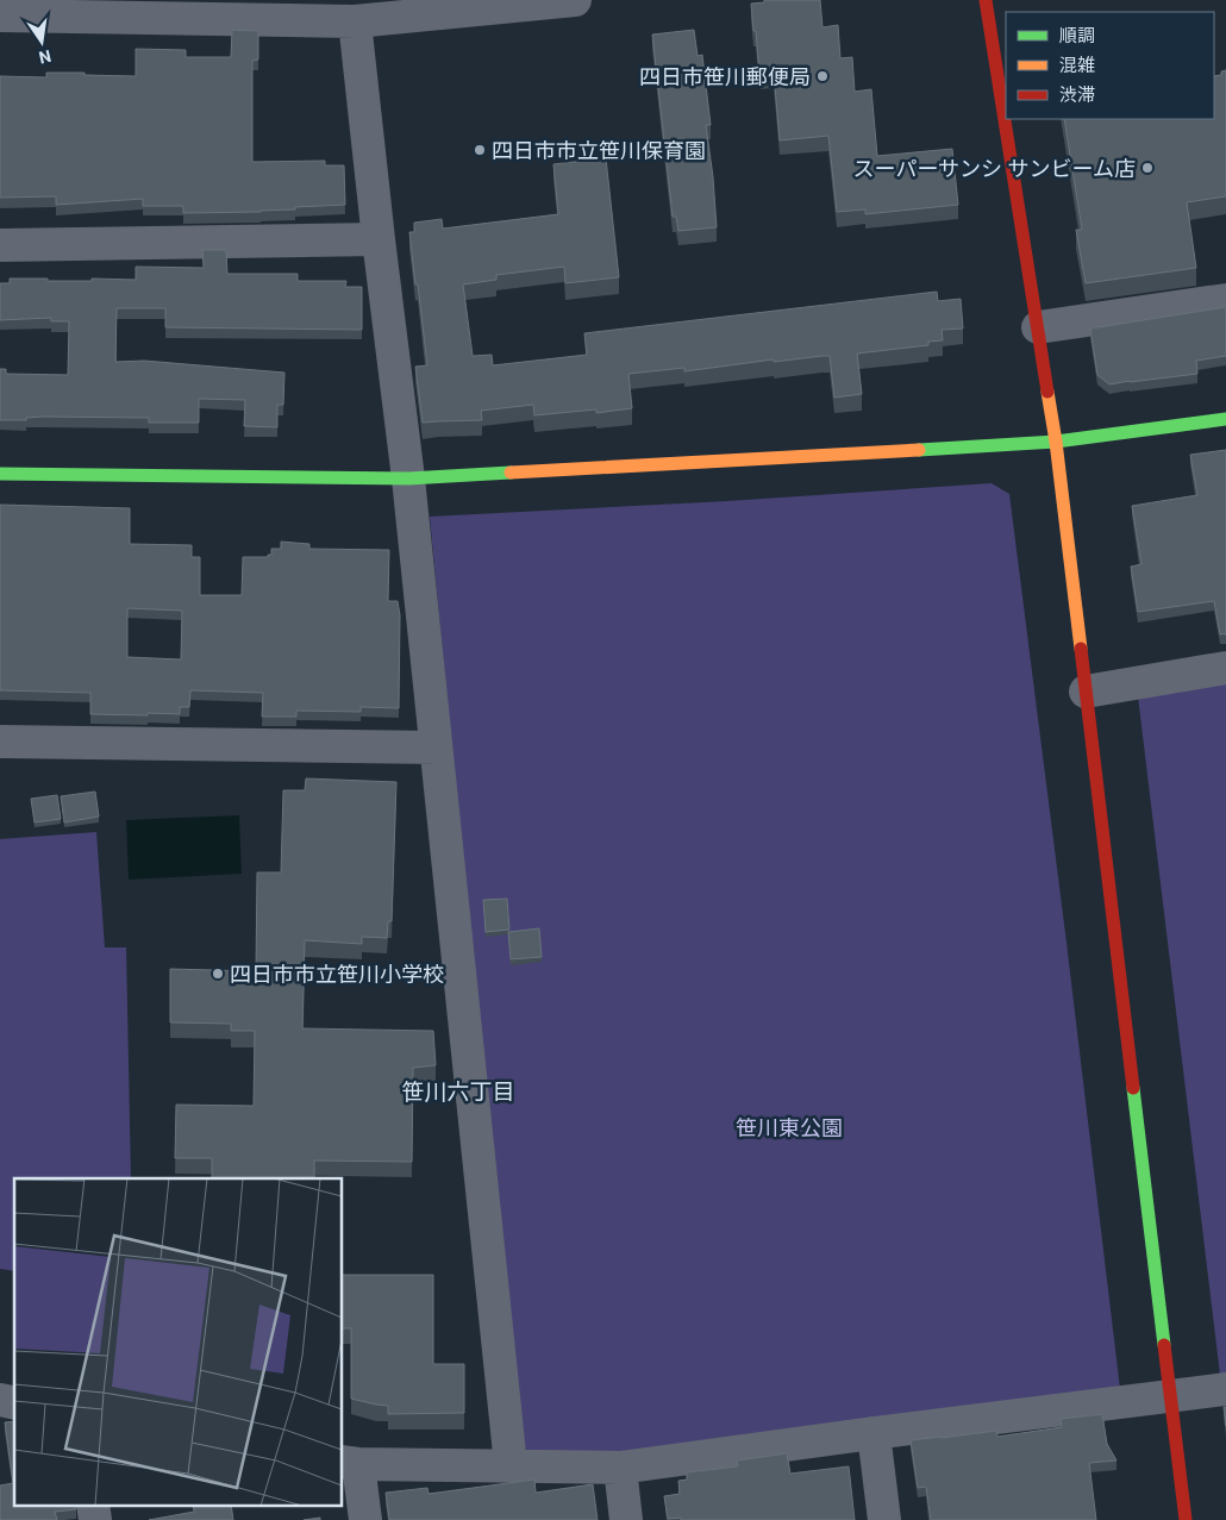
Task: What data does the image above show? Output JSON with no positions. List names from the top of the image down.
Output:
{
  "districts": ["笹川六丁目"],
  "parks": ["笹川東公園"],
  "places": [
    "四日市笹川郵便局",
    "四日市市立笹川保育園",
    "スーパーサンシ サンビーム店",
    "四日市市立笹川小学校"
  ],
  "legend": ["順調", "混雑", "渋滞"],
  "north": "bottom"
}
